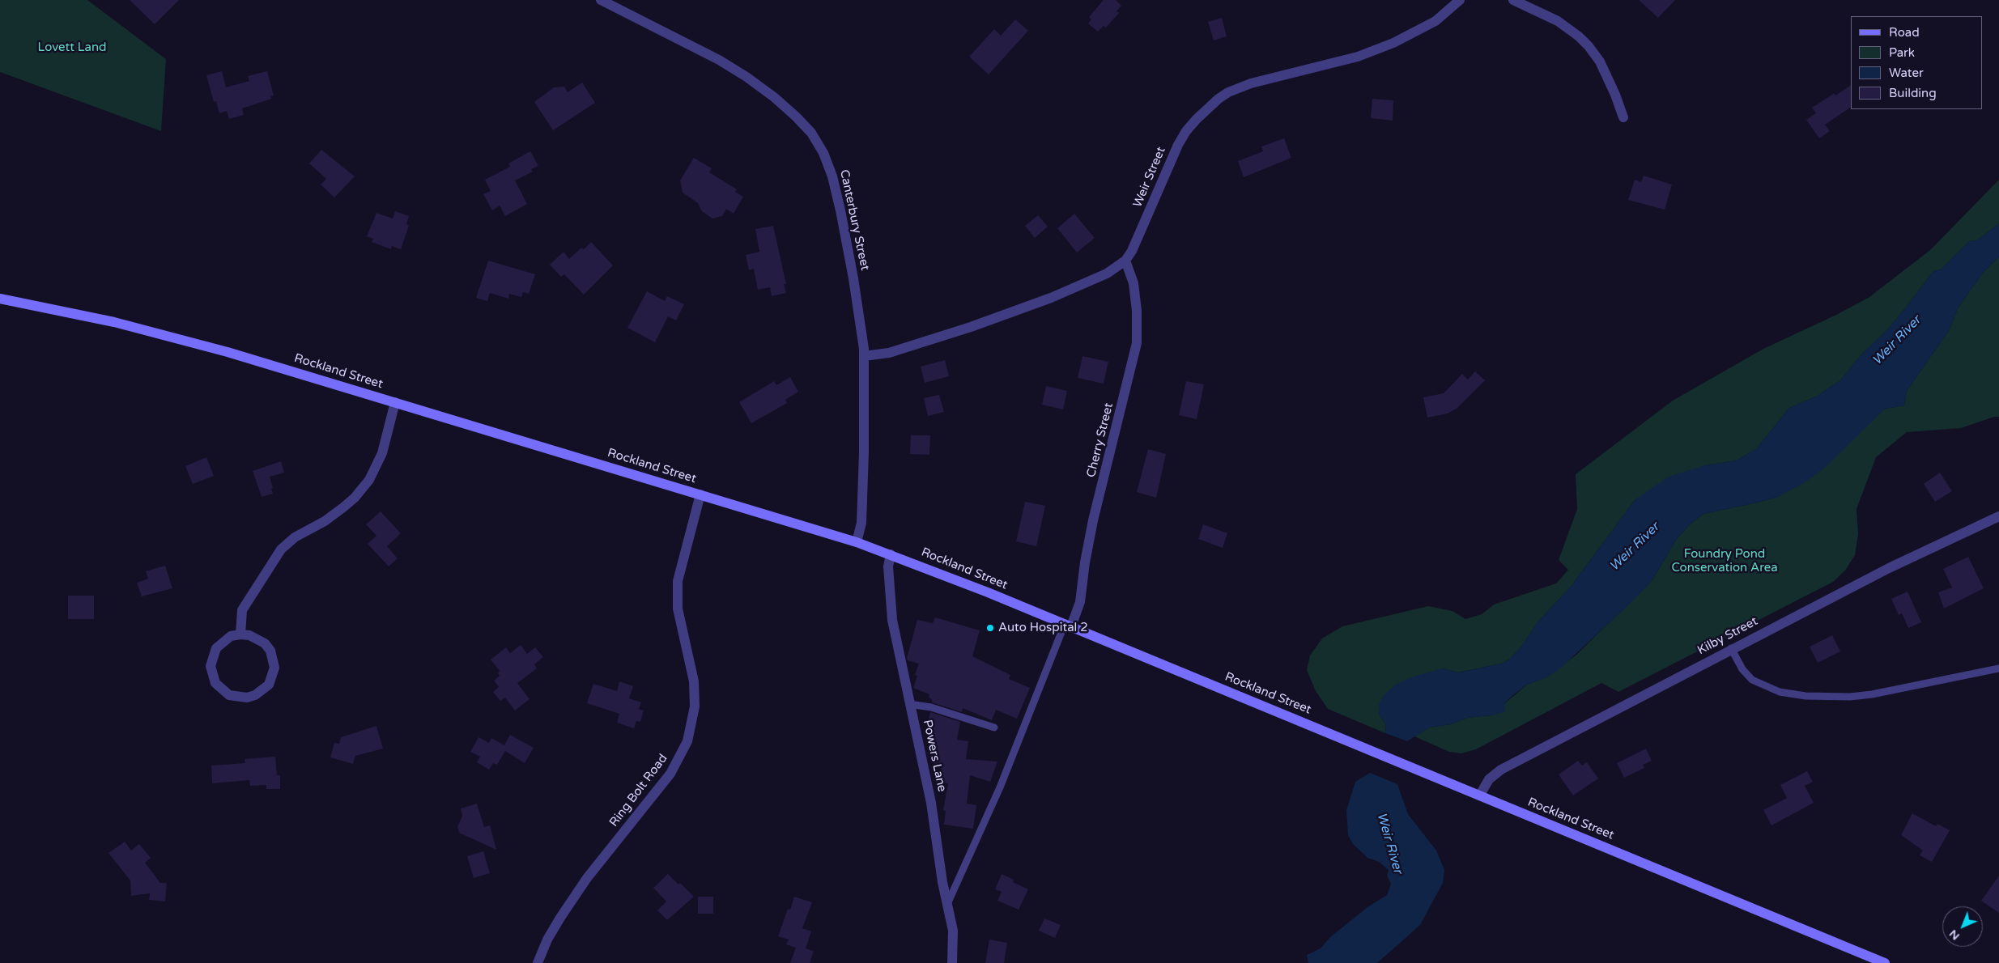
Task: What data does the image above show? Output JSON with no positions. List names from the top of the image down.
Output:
{
  "streets": {
    "main road": ["Rockland Street"],
    "street": [
      "Weir Street",
      "Canterbury Street",
      "Cherry Street",
      "Kilby Street",
      "Powers Lane",
      "Ring Bolt Road"
    ]
  },
  "crossings": [
    ["Weir Street", "Canterbury Street"],
    ["Weir Street", "Cherry Street"],
    ["Canterbury Street", "Rockland Street"],
    ["Rockland Street", "Cherry Street"],
    ["Rockland Street", "Kilby Street"],
    ["Rockland Street", "Powers Lane"],
    ["Rockland Street", "Ring Bolt Road"]
  ],
  "water": ["Weir River"],
  "parks": ["Lovett Land", "Foundry Pond Conservation Area"],
  "places": ["Auto Hospital 2"],
  "legend": [
    "Road",
    "Park",
    "Water",
    "Building"
  ],
  "north": "bottom left"
}
